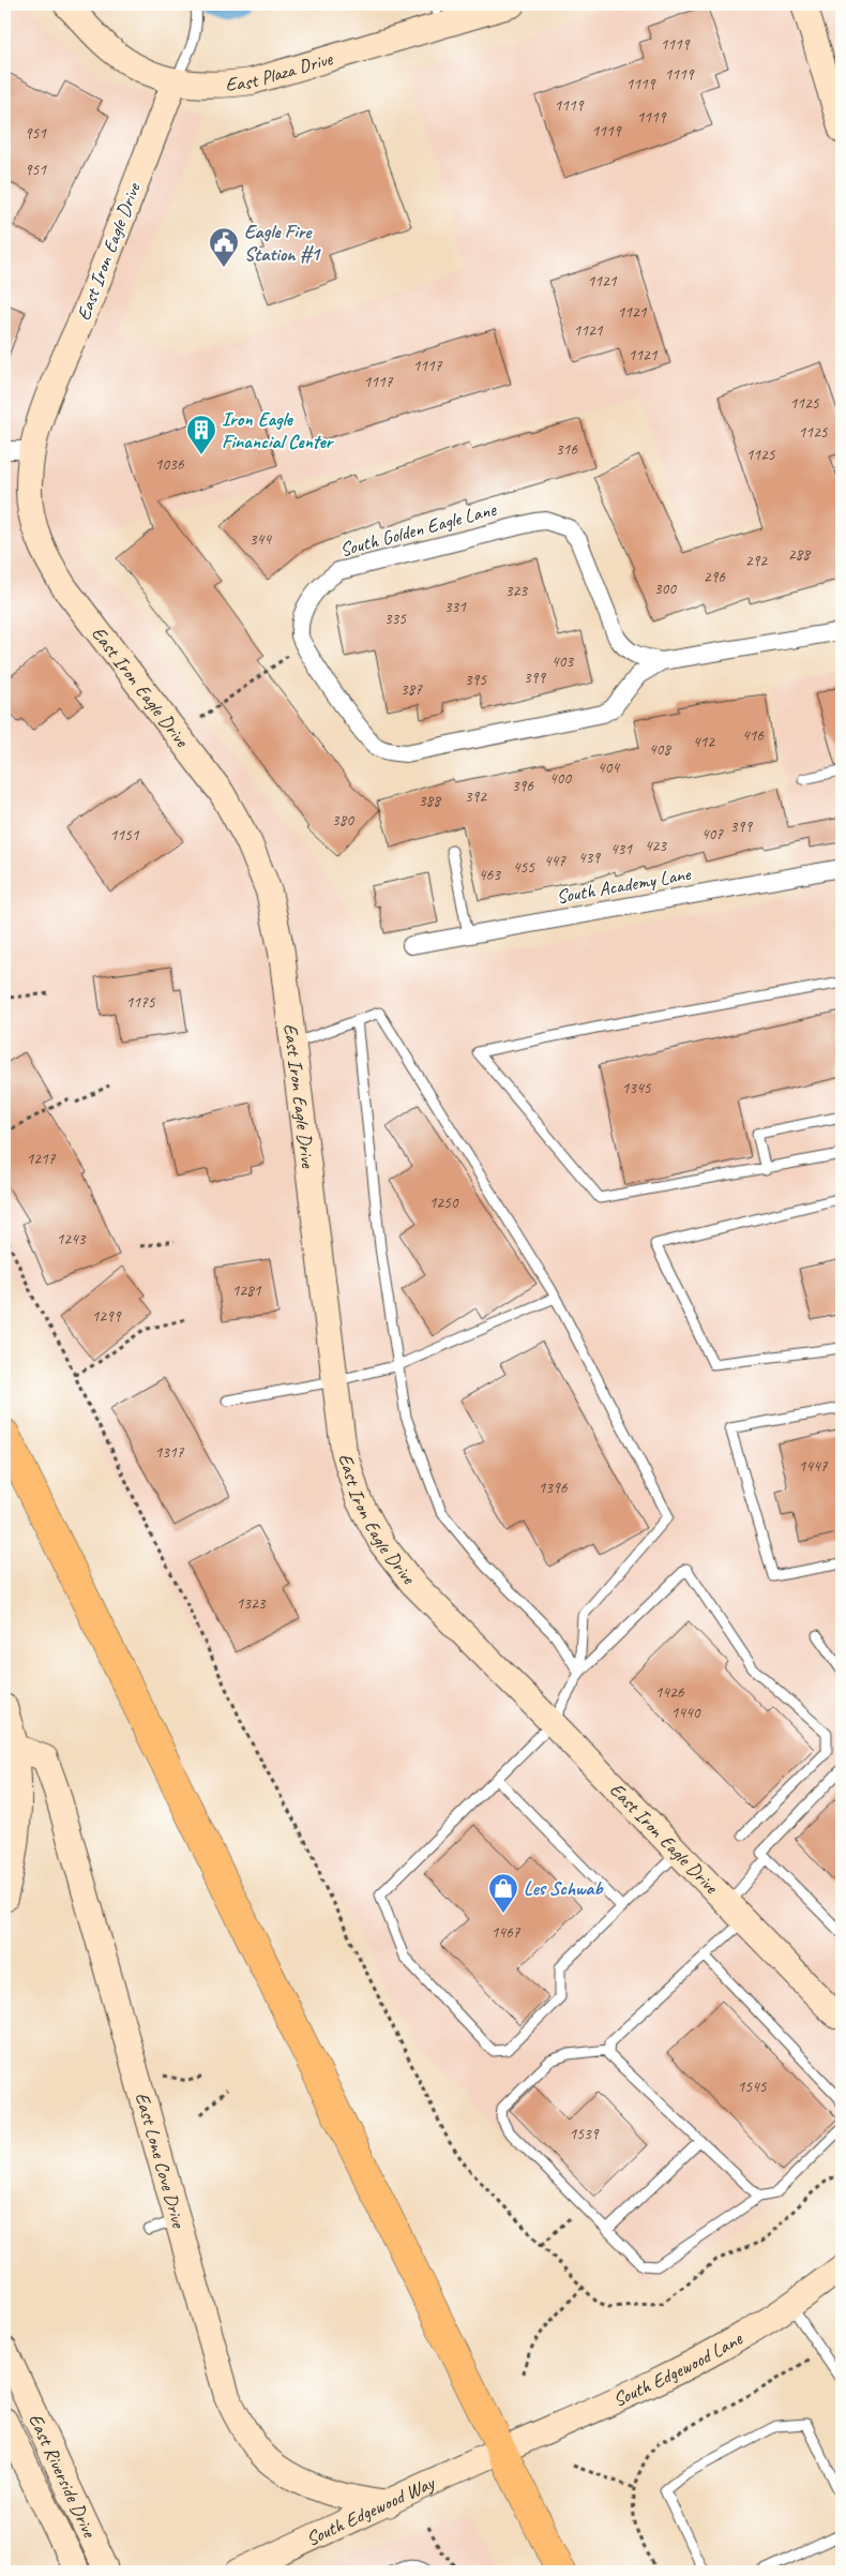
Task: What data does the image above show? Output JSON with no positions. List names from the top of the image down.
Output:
{
  "streets": {
    "street": [
      "East Plaza Drive",
      "East Iron Eagle Drive",
      "South Golden Eagle Lane",
      "South Academy Lane",
      "East Lone Cove Drive",
      "South Edgewood Lane",
      "East Riverside Drive",
      "South Edgewood Way"
    ]
  },
  "crossings": [
    ["East Plaza Drive", "East Iron Eagle Drive"],
    ["East Lone Cove Drive", "South Edgewood Way"],
    ["South Edgewood Lane", "South Edgewood Way"]
  ],
  "places": {
    "public building": ["Eagle Fire Station #1"],
    "building": ["Iron Eagle Financial Center"],
    "shop": ["Les Schwab"]
  },
  "house_numbers": [
    "1119",
    "1119",
    "1119",
    "1119",
    "1119",
    "1119",
    "951",
    "951",
    "1121",
    "1121",
    "1121",
    "1121",
    "1117",
    "1117",
    "1125",
    "1125",
    "316",
    "1125",
    "1036",
    "344",
    "288",
    "292",
    "296",
    "300",
    "323",
    "331",
    "335",
    "403",
    "399",
    "395",
    "387",
    "416",
    "412",
    "408",
    "404",
    "400",
    "396",
    "392",
    "388",
    "380",
    "399",
    "407",
    "1151",
    "423",
    "431",
    "439",
    "447",
    "455",
    "463",
    "1175",
    "1345",
    "1217",
    "1250",
    "1243",
    "1281",
    "1299",
    "1317",
    "1447",
    "1396",
    "1323",
    "1426",
    "1440",
    "1467",
    "1545",
    "1539"
  ]
}
